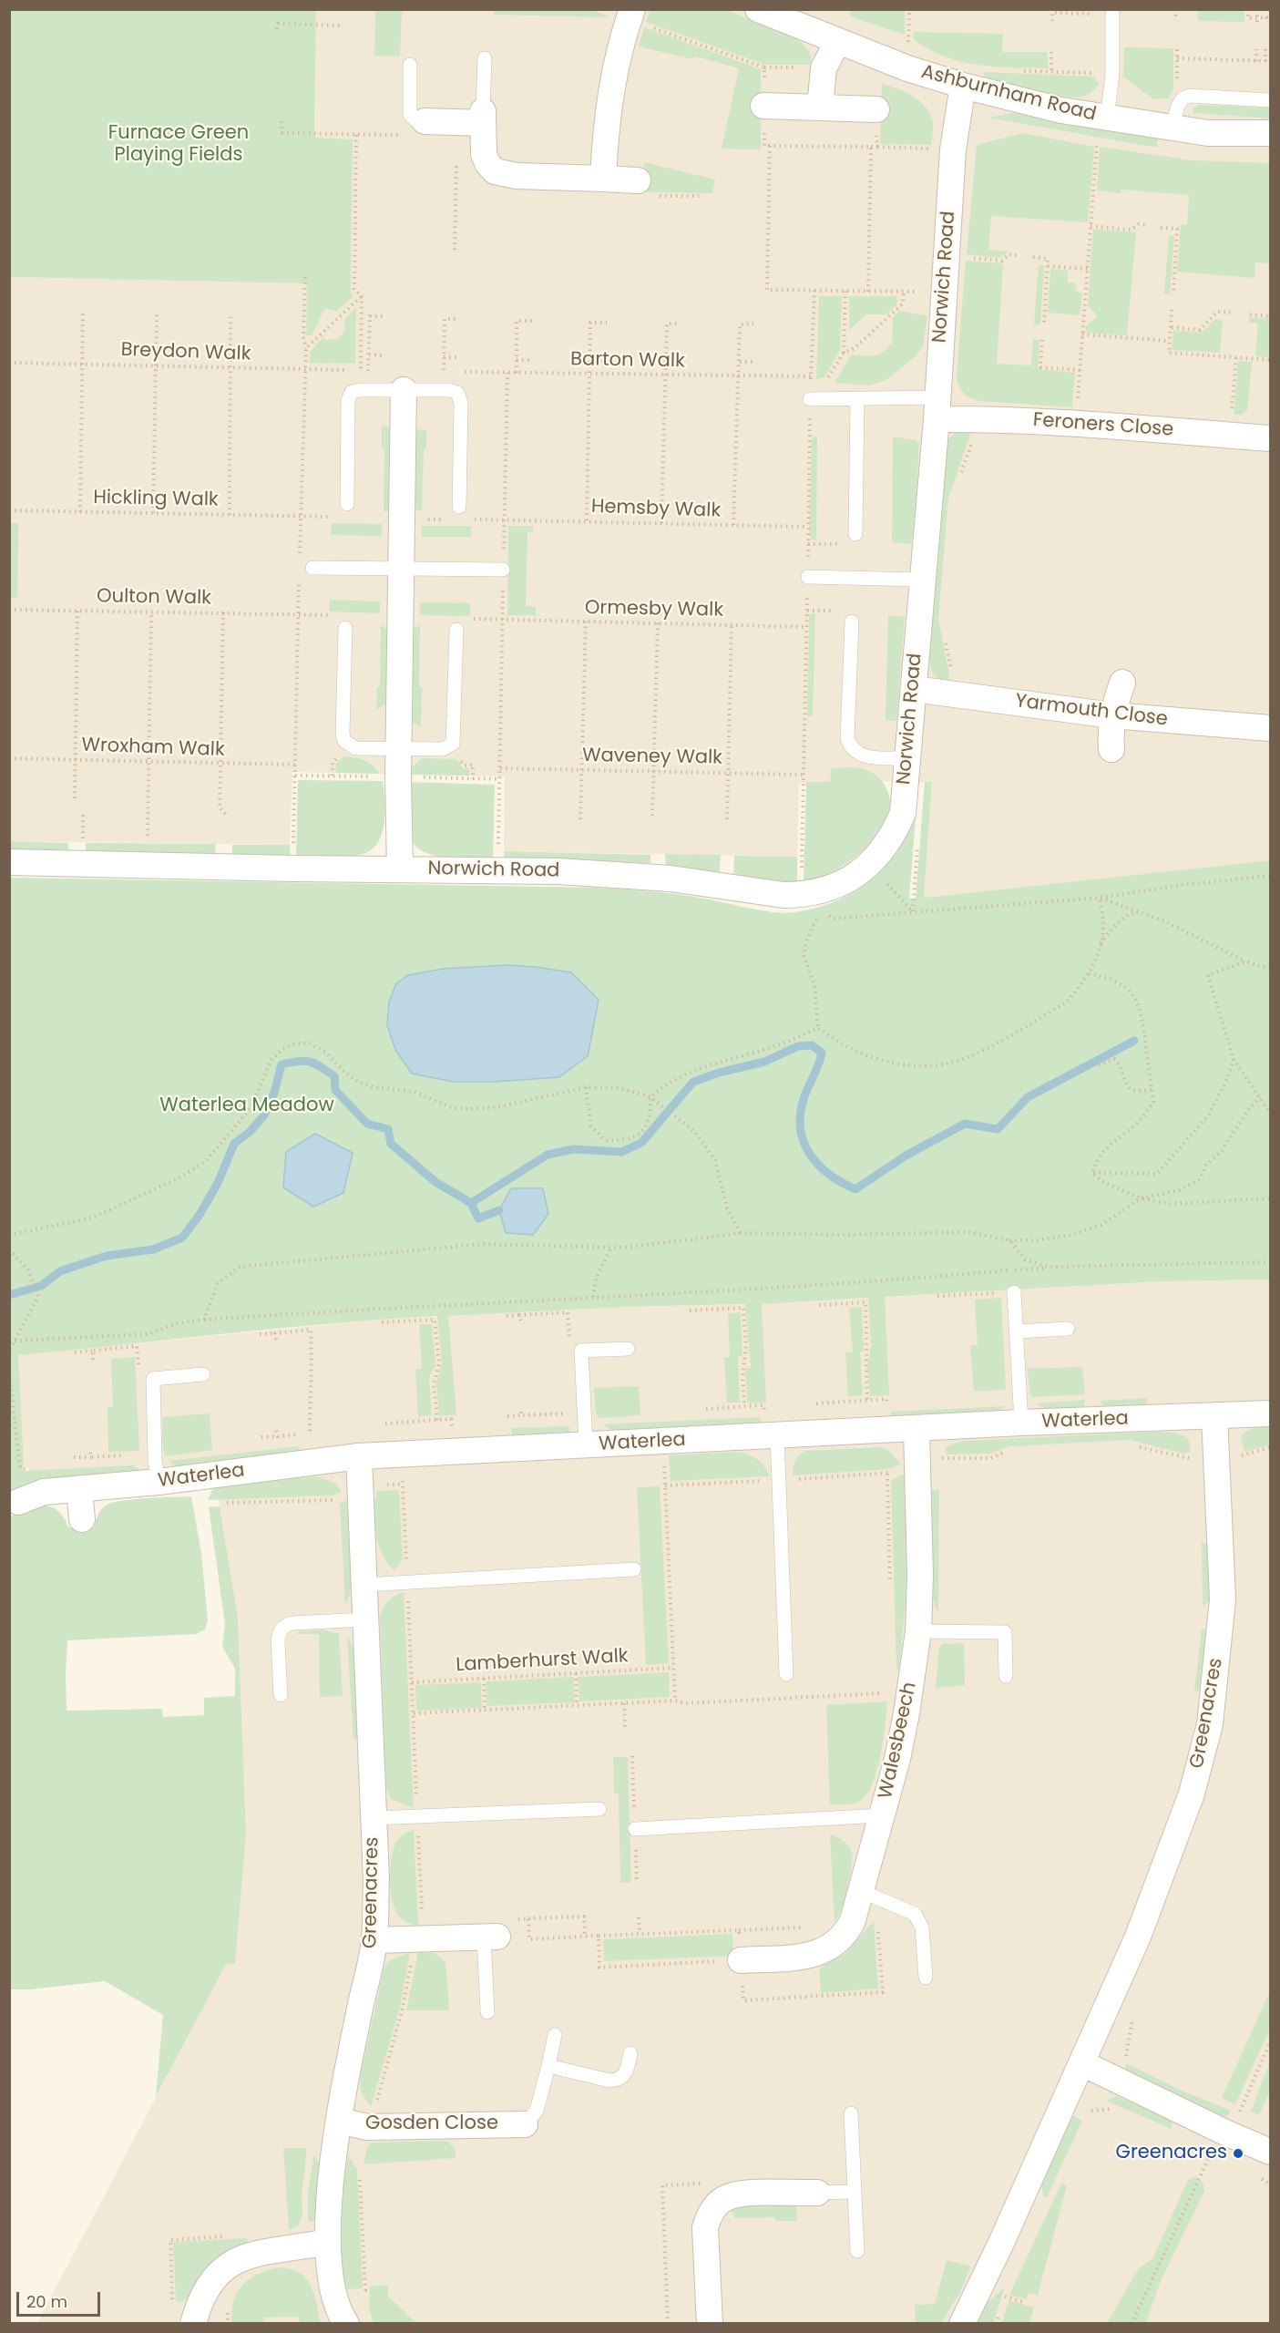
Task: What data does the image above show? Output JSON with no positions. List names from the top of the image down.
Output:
{
  "streets": {
    "street": [
      "Ashburnham Road",
      "Norwich Road",
      "Feroners Close",
      "Yarmouth Close",
      "Waterlea",
      "Greenacres",
      "Walesbeech",
      "Gosden Close"
    ],
    "path": [
      "Breydon Walk",
      "Barton Walk",
      "Hickling Walk",
      "Hemsby Walk",
      "Oulton Walk",
      "Ormesby Walk",
      "Wroxham Walk",
      "Waveney Walk",
      "Lamberhurst Walk"
    ]
  },
  "crossings": [
    ["Ashburnham Road", "Norwich Road"],
    ["Norwich Road", "Feroners Close"],
    ["Norwich Road", "Yarmouth Close"],
    ["Waterlea", "Greenacres"],
    ["Waterlea", "Walesbeech"],
    ["Greenacres", "Gosden Close"]
  ],
  "parks": ["Furnace Green Playing Fields", "Waterlea Meadow"],
  "places": ["Greenacres"],
  "scale_bar": "20 m"
}
